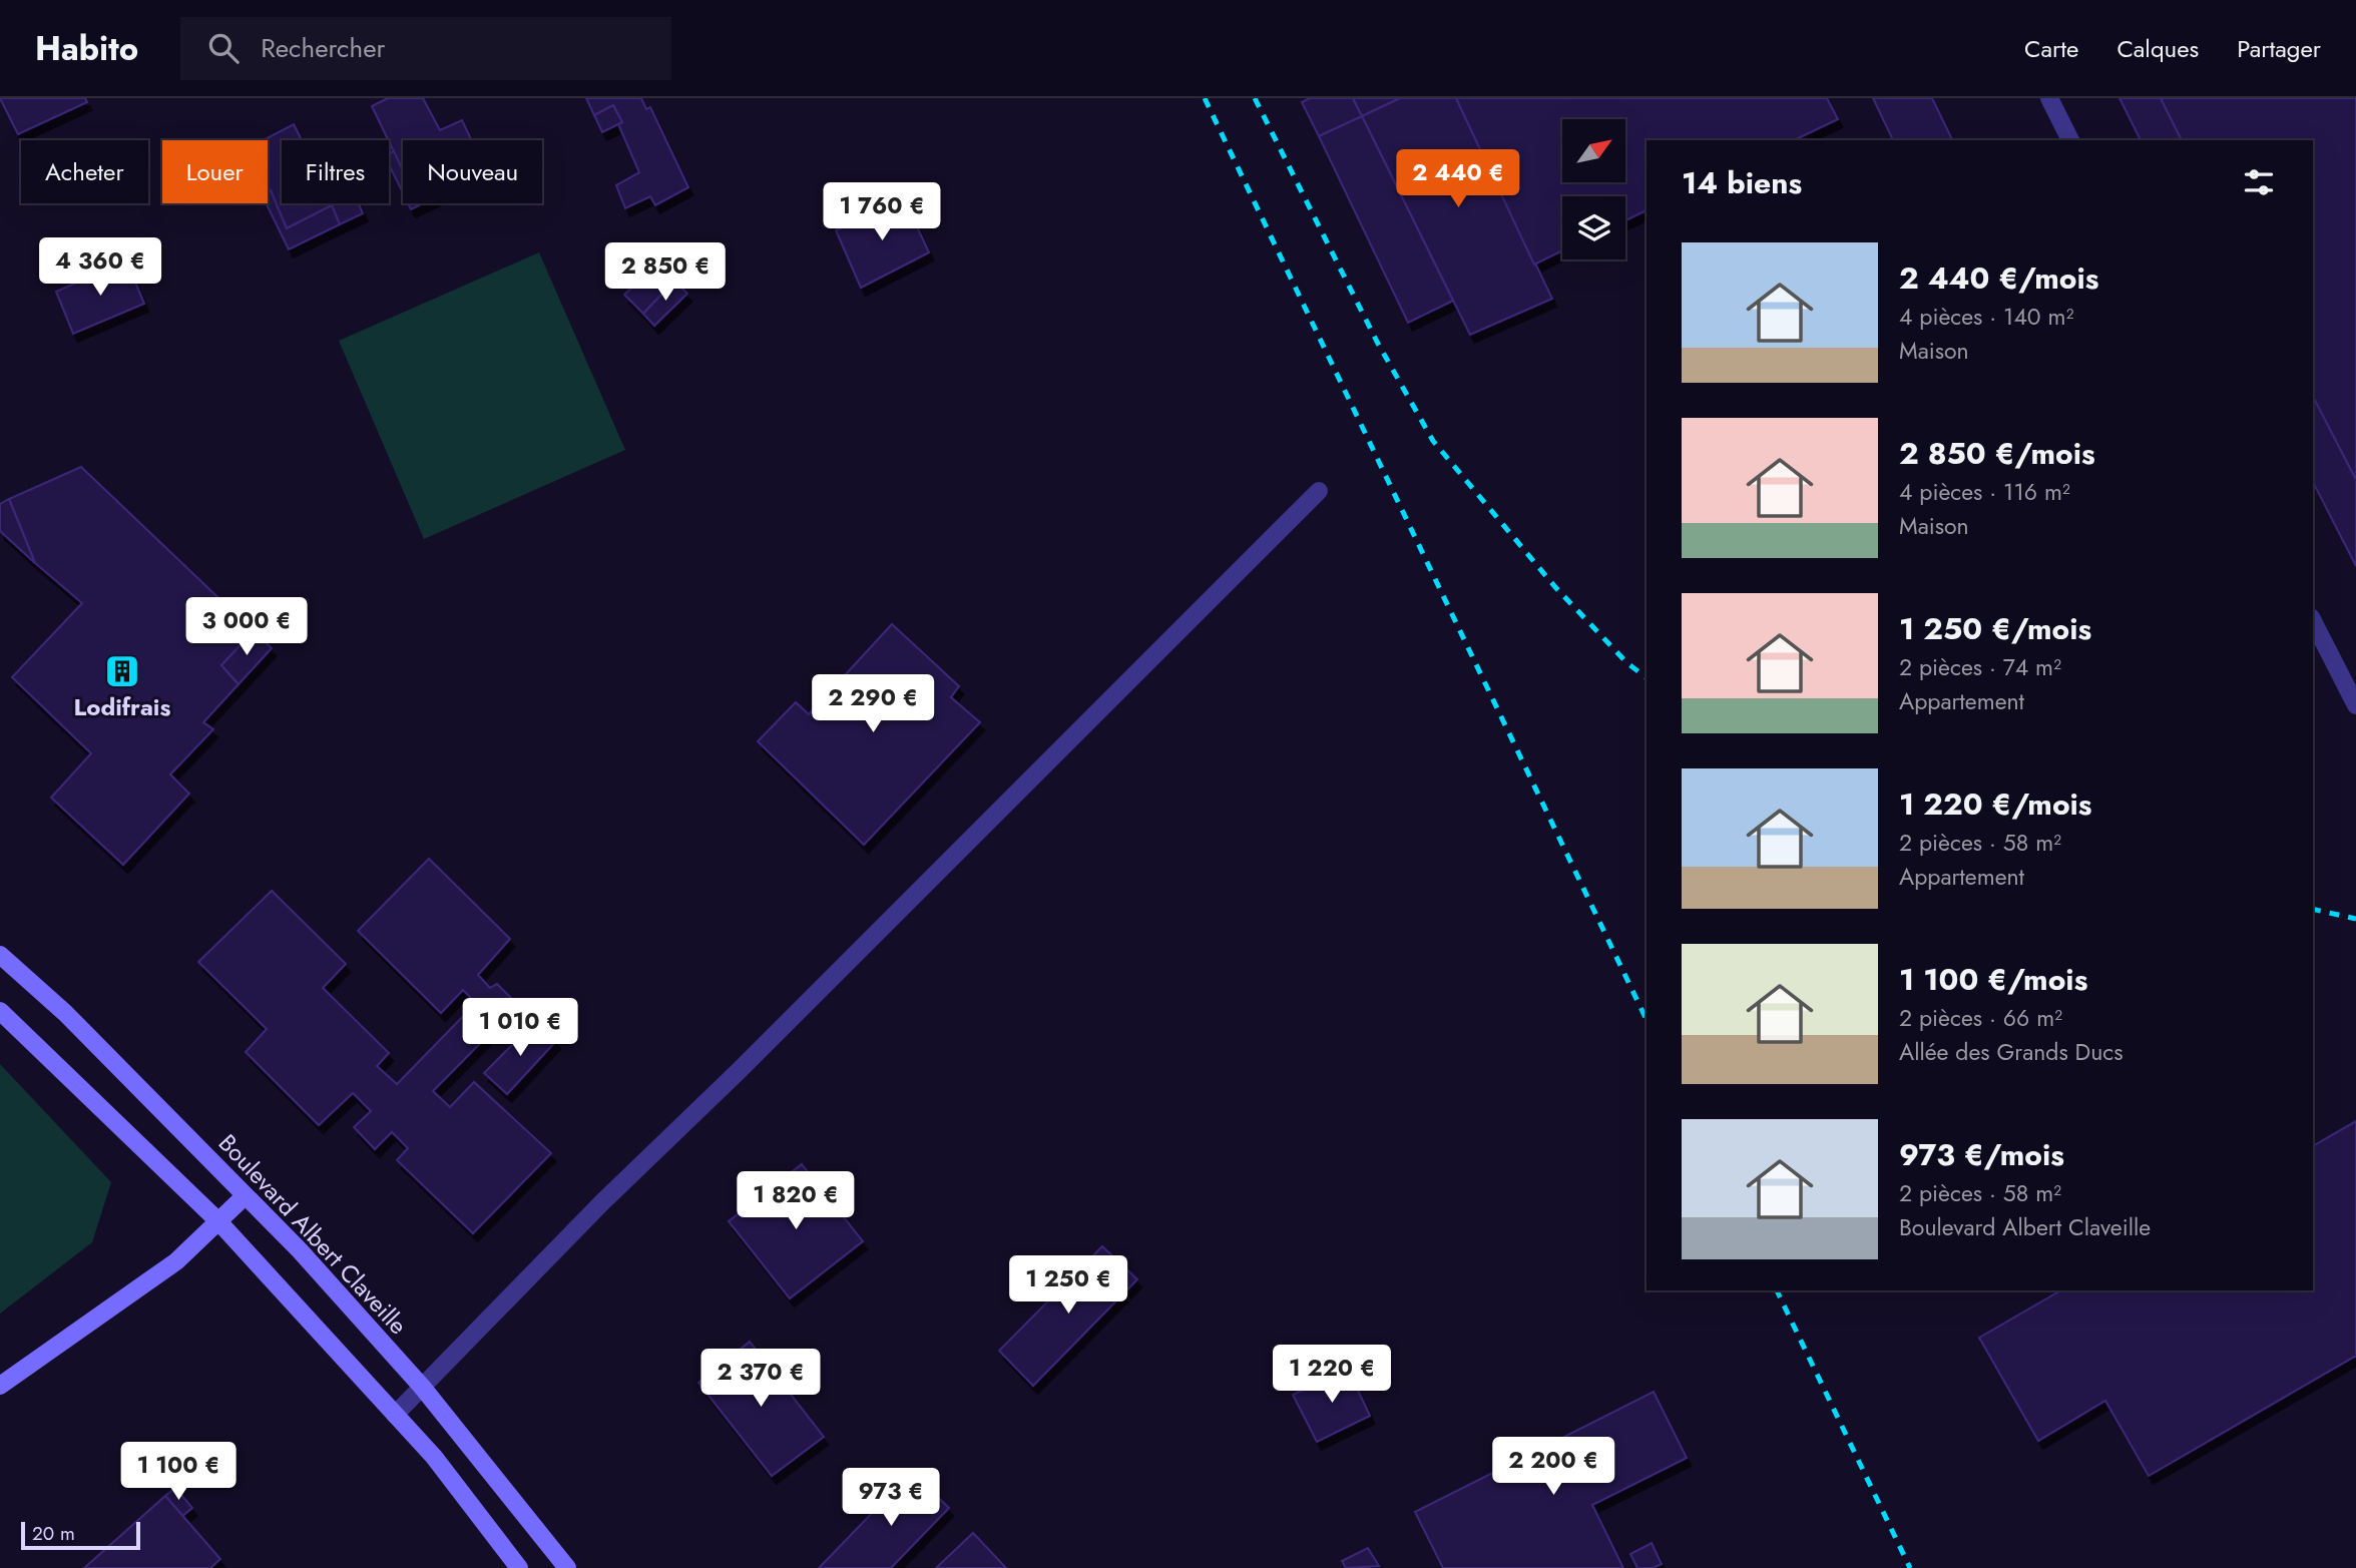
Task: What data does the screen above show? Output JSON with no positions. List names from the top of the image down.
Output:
{
  "streets": {
    "main road": ["Boulevard Albert Claveille"]
  },
  "places": {
    "building": ["Lodifrais"]
  },
  "scale_bar": "20 m",
  "north": "top right",
  "page": {
    "header": "Habito",
    "search": "Rechercher",
    "nav": ["Carte", "Calques", "Partager"],
    "chip": [
      "Acheter",
      "Louer",
      "Filtres",
      "Nouveau"
    ],
    "heading": "14 biens",
    "price": [
      "2 440 €",
      "1 760 €",
      "4 360 €",
      "2 850 €",
      "3 000 €",
      "2 290 €",
      "1 010 €",
      "1 820 €",
      "1 250 €",
      "1 220 €",
      "2 370 €",
      "2 200 €",
      "1 100 €",
      "973 €"
    ],
    "list": [
      {
        "name": "2 440 €/mois",
        "note": "4 pièces · 140 m² · Maison"
      },
      {
        "name": "2 850 €/mois",
        "note": "4 pièces · 116 m² · Maison"
      },
      {
        "name": "1 250 €/mois",
        "note": "2 pièces · 74 m² · Appartement"
      },
      {
        "name": "1 220 €/mois",
        "note": "2 pièces · 58 m² · Appartement"
      },
      {
        "name": "1 100 €/mois",
        "note": "2 pièces · 66 m² · Allée des Grands Ducs"
      },
      {
        "name": "973 €/mois",
        "note": "2 pièces · 58 m² · Boulevard Albert Claveille"
      }
    ],
    "scale": "20 m"
  }
}
